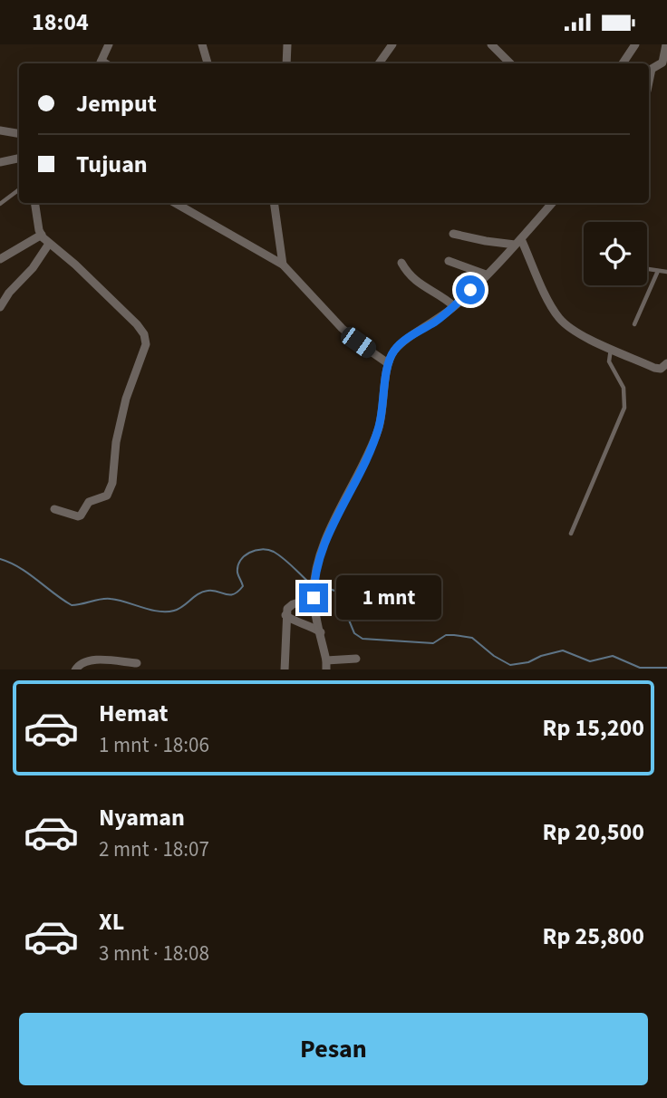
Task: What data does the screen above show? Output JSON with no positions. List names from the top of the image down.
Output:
{
  "page": {
    "status": "18:04",
    "banner": ["Jemput", "Tujuan"],
    "bubble": "1 mnt",
    "list": [
      {
        "name": "Hemat",
        "note": "1 mnt · 18:06",
        "value": "Rp 15,200"
      },
      {
        "name": "Nyaman",
        "note": "2 mnt · 18:07",
        "value": "Rp 20,500"
      },
      {
        "name": "XL",
        "note": "3 mnt · 18:08",
        "value": "Rp 25,800"
      }
    ],
    "buttons": "Pesan"
  }
}
